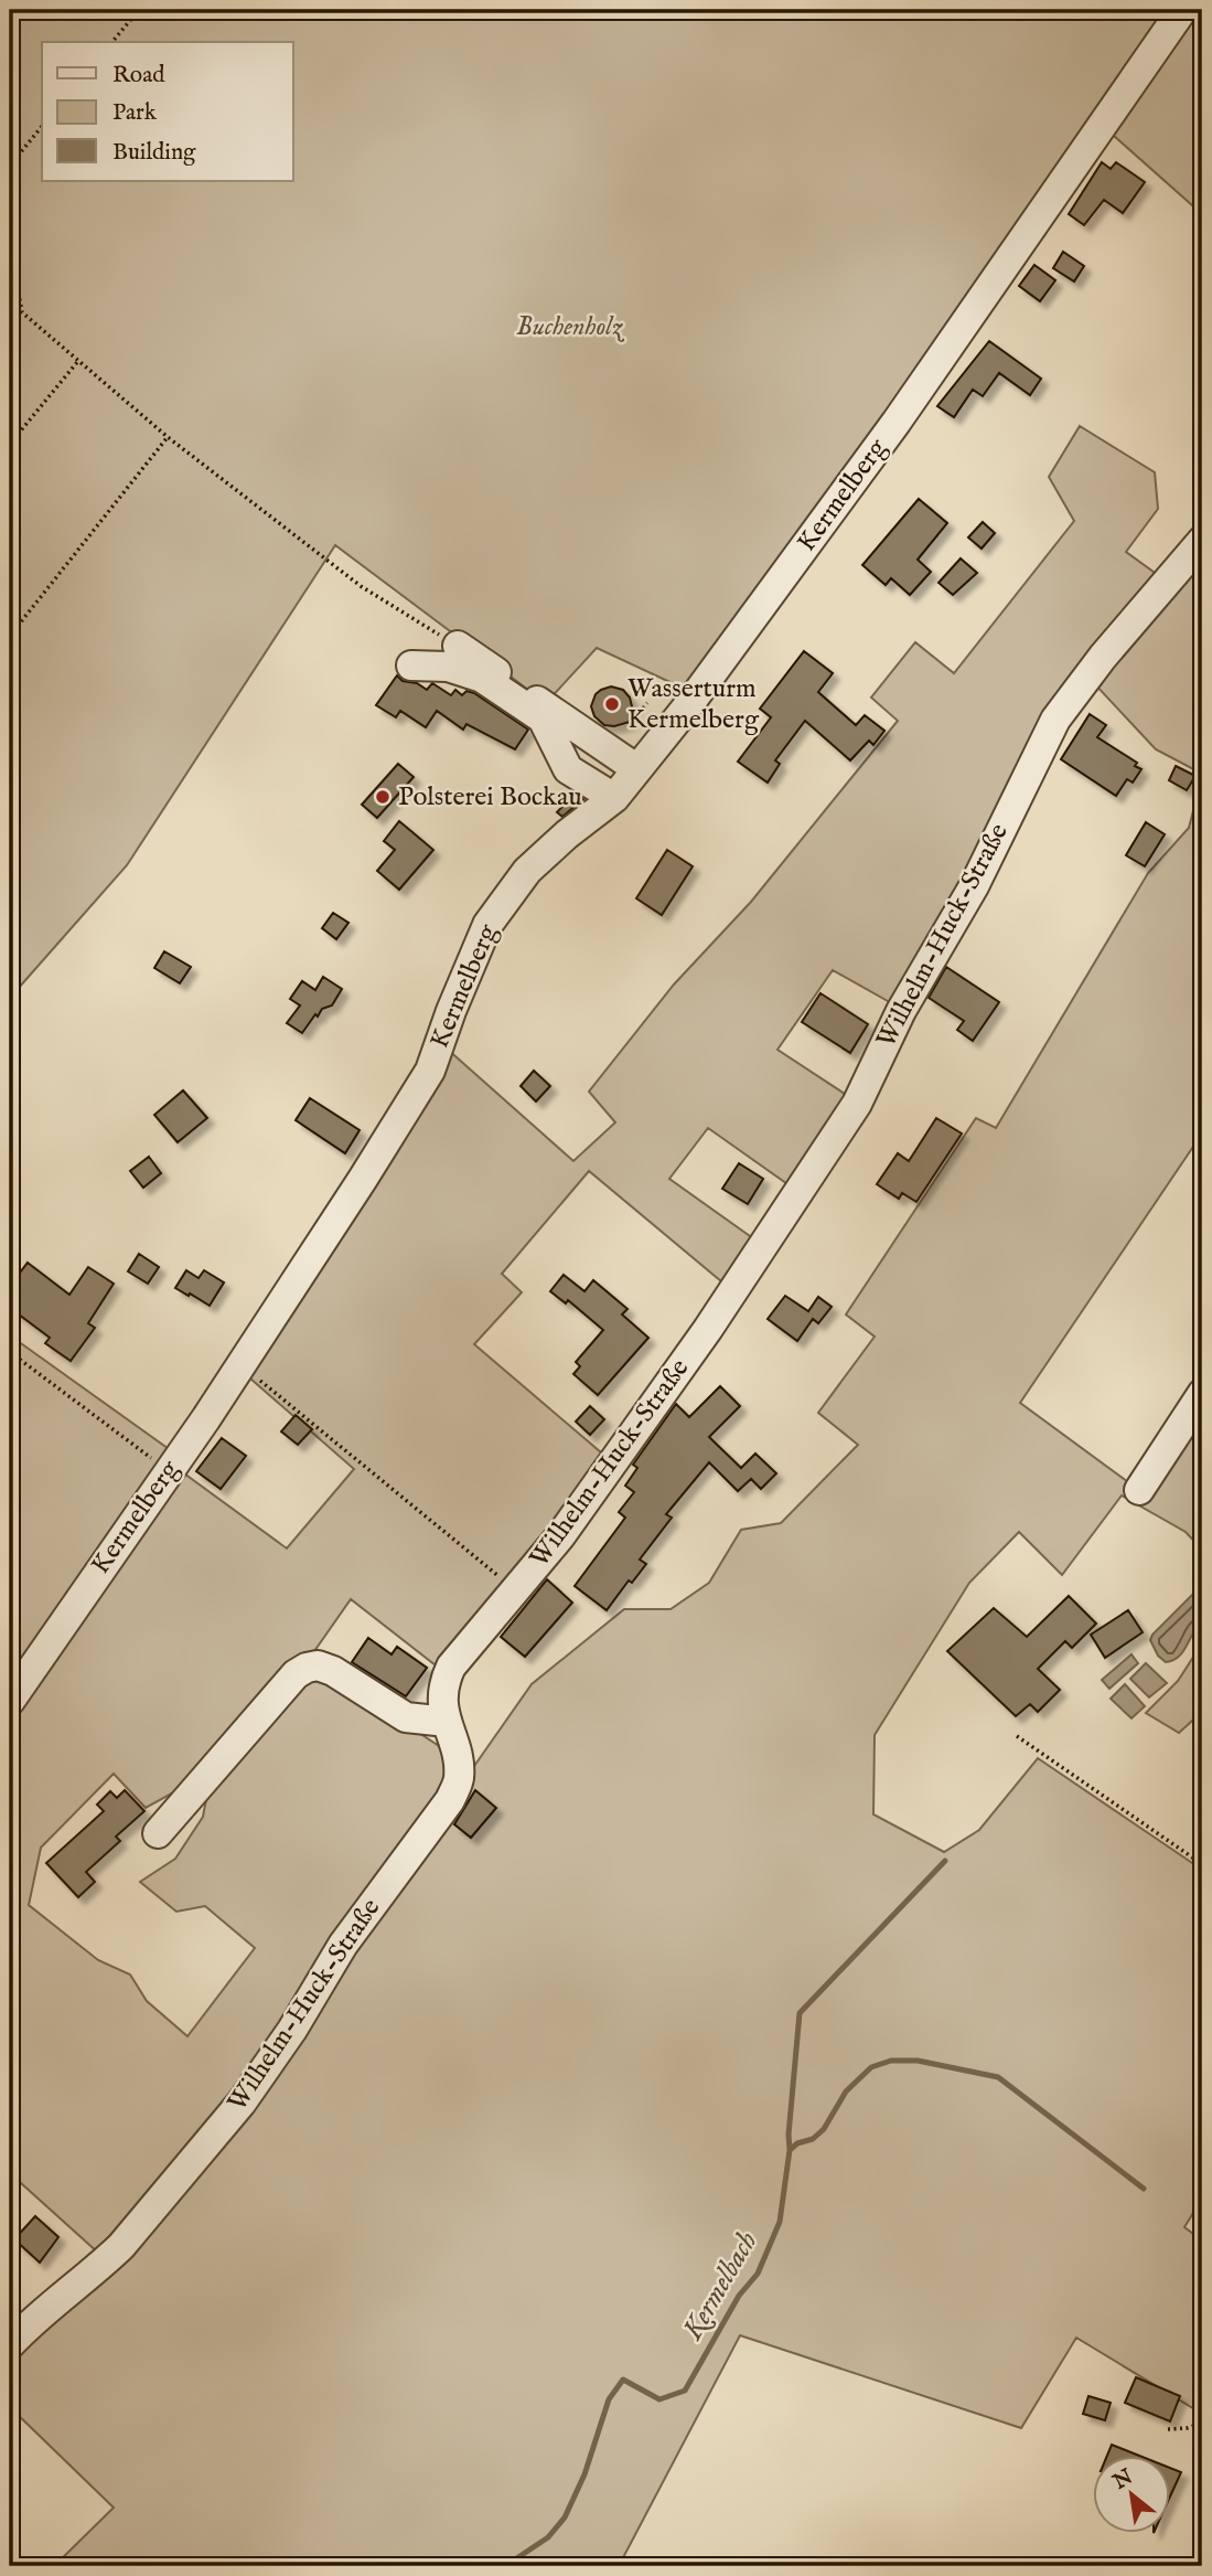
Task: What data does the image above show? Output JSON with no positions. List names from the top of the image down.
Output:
{
  "streets": {
    "street": ["Kermelberg", "Wilhelm-Huck-Straße"]
  },
  "water": ["Kermelbach"],
  "parks": ["Buchenholz"],
  "places": ["Wasserturm Kermelberg", "Polsterei Bockau"],
  "legend": ["Road", "Park", "Building"],
  "north": "top left"
}
